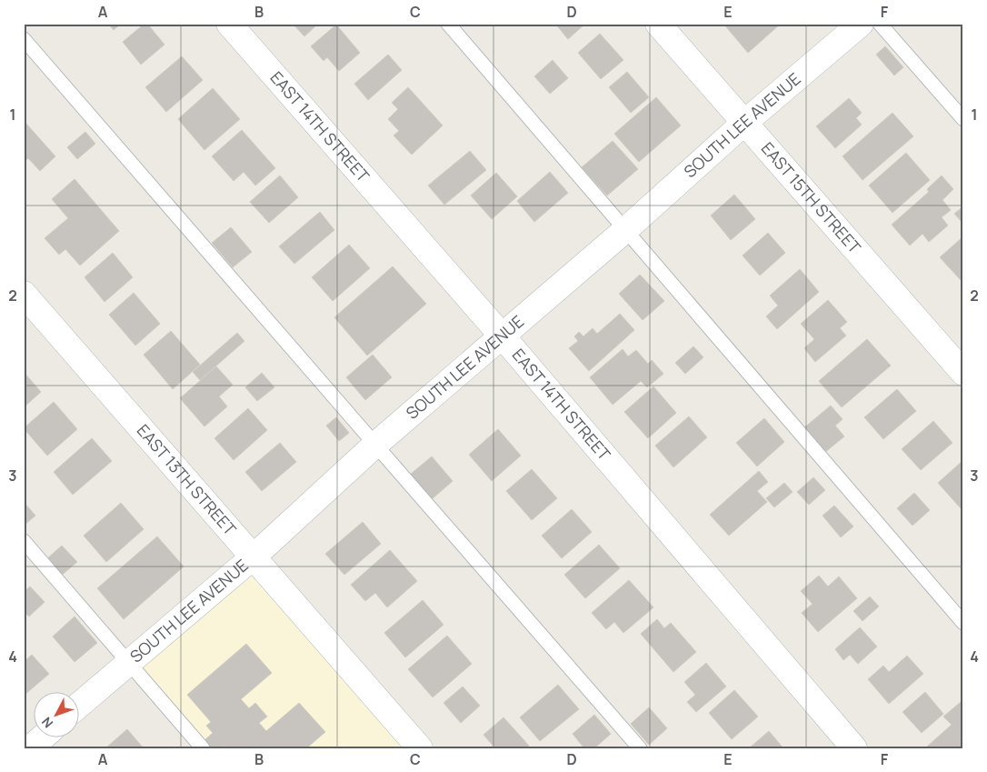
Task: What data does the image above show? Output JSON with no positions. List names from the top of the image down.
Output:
{
  "streets": {
    "street": [
      "SOUTH LEE AVENUE",
      "EAST 14TH STREET",
      "EAST 15TH STREET",
      "EAST 13TH STREET"
    ]
  },
  "crossings": [
    ["SOUTH LEE AVENUE", "EAST 14TH STREET"],
    ["SOUTH LEE AVENUE", "EAST 15TH STREET"],
    ["SOUTH LEE AVENUE", "EAST 13TH STREET"]
  ],
  "north": "bottom left",
  "grid": {
    "columns": [
      "A",
      "B",
      "C",
      "D",
      "E",
      "F"
    ],
    "rows": [
      "1",
      "2",
      "3",
      "4"
    ]
  }
}
